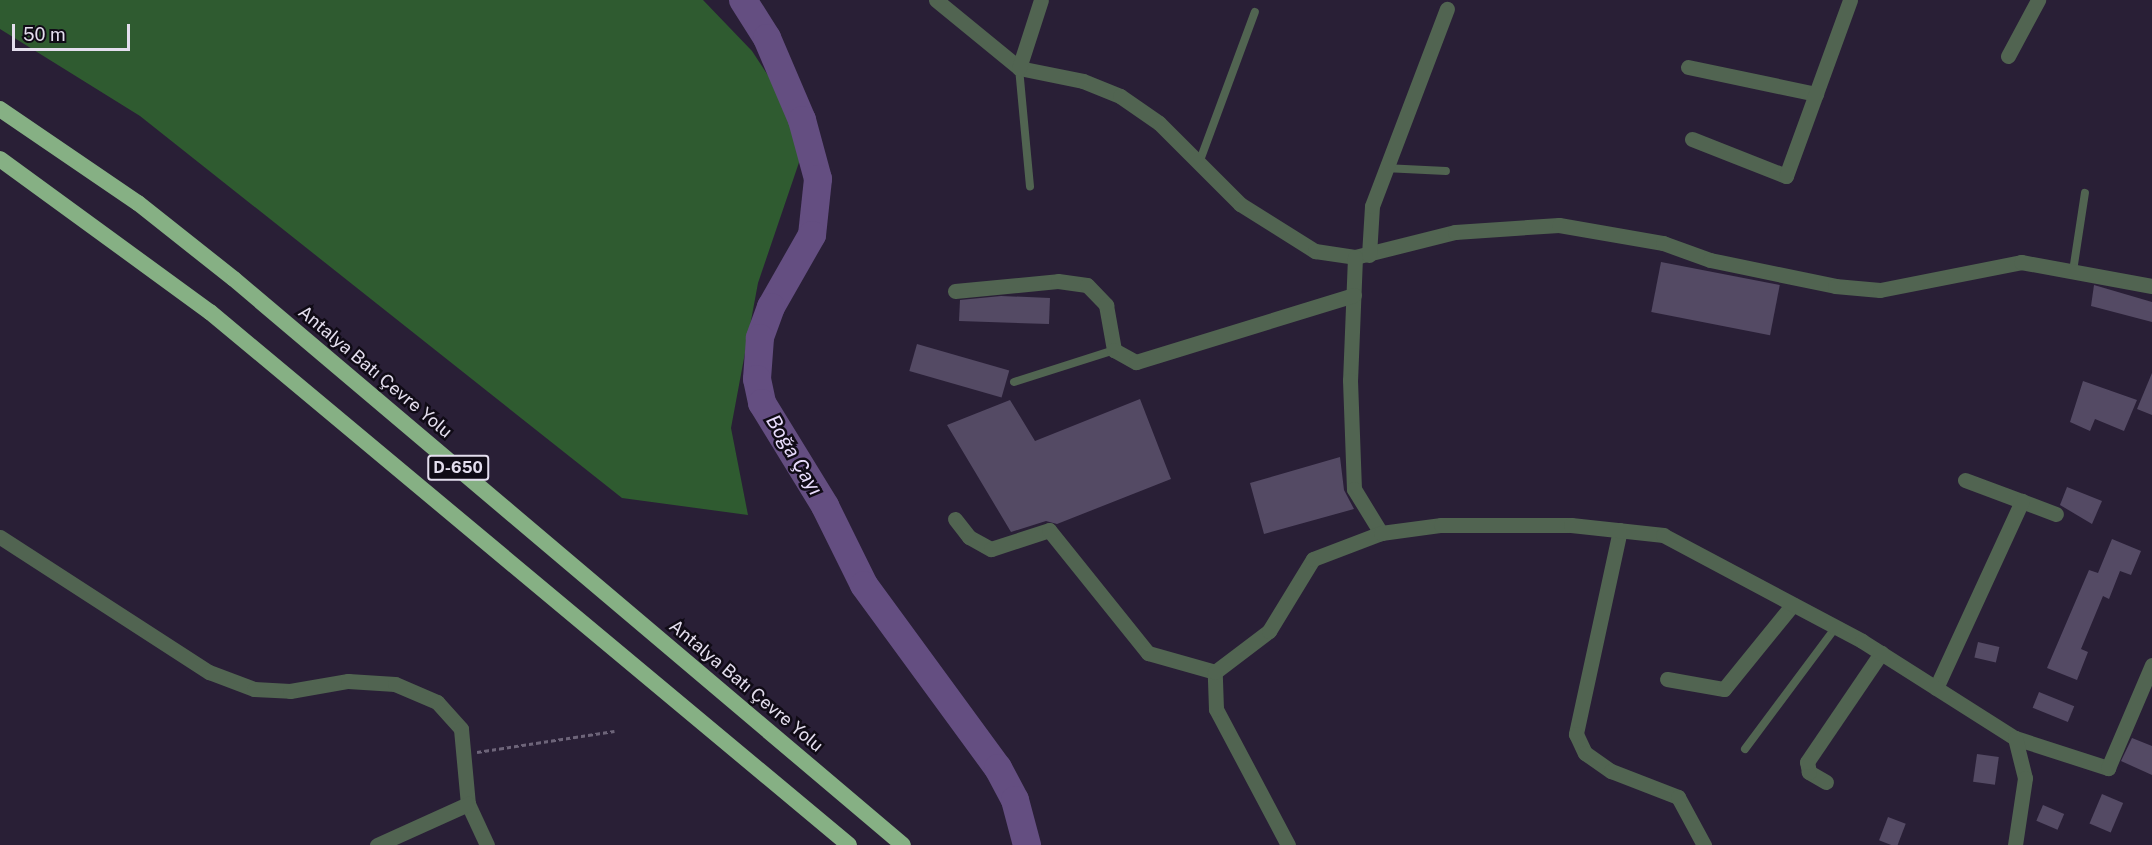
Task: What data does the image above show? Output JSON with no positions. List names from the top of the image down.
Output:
{
  "streets": {
    "highway": ["Antalya Batı Çevre Yolu", "D-650"]
  },
  "water": ["Boğa Çayı"],
  "scale_bar": "50 m"
}
